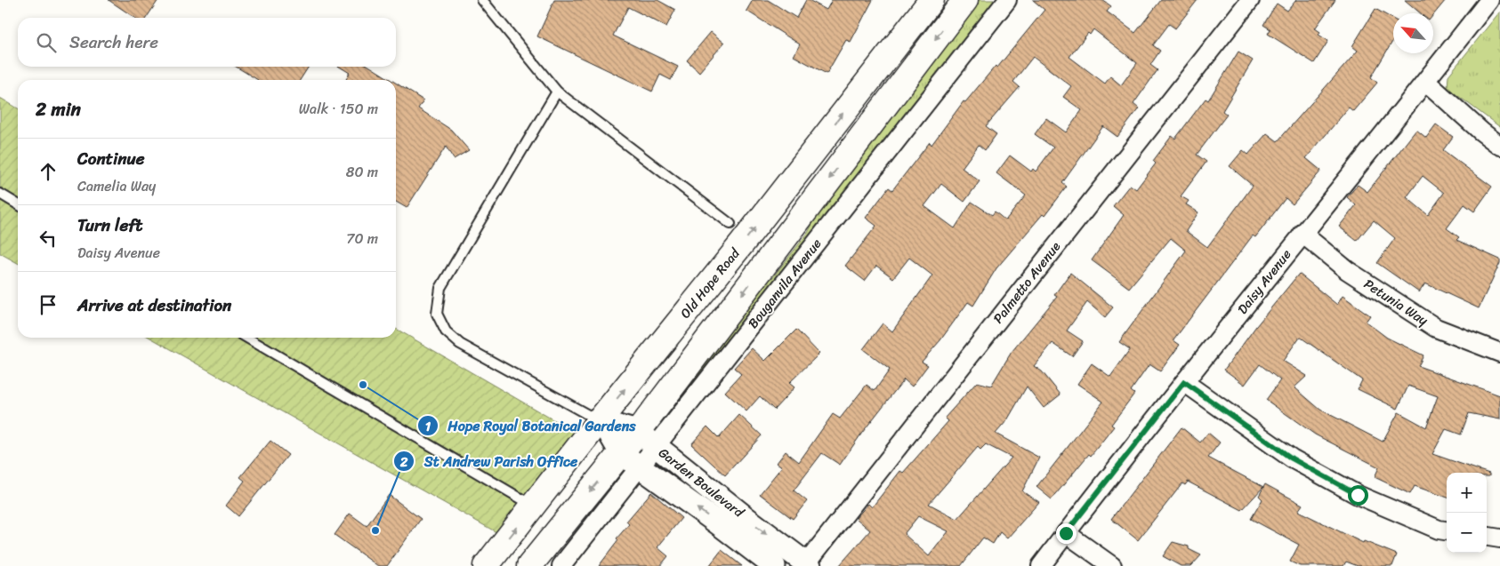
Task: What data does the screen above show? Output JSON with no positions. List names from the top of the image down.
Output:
{
  "streets": {
    "main road": ["Old Hope Road"],
    "street": [
      "Daisy Avenue",
      "Palmetto Avenue",
      "Bouganvila Avenue",
      "Petunia Way",
      "Garden Boulevard"
    ]
  },
  "crossings": [
    ["Daisy Avenue", "Petunia Way"],
    ["Palmetto Avenue", "Garden Boulevard"],
    ["Old Hope Road", "Garden Boulevard"],
    ["Bouganvila Avenue", "Garden Boulevard"]
  ],
  "places": ["Hope Royal Botanical Gardens", "St Andrew Parish Office"],
  "north": "top left",
  "page": {
    "search": "Search here",
    "heading": ["2 min", "Walk · 150 m"],
    "list": [
      ["Continue", "Camelia Way", "80 m"],
      ["Turn left", "Daisy Avenue", "70 m"],
      "Arrive at destination"
    ],
    "map_buttons": ["+", "−"]
  }
}
